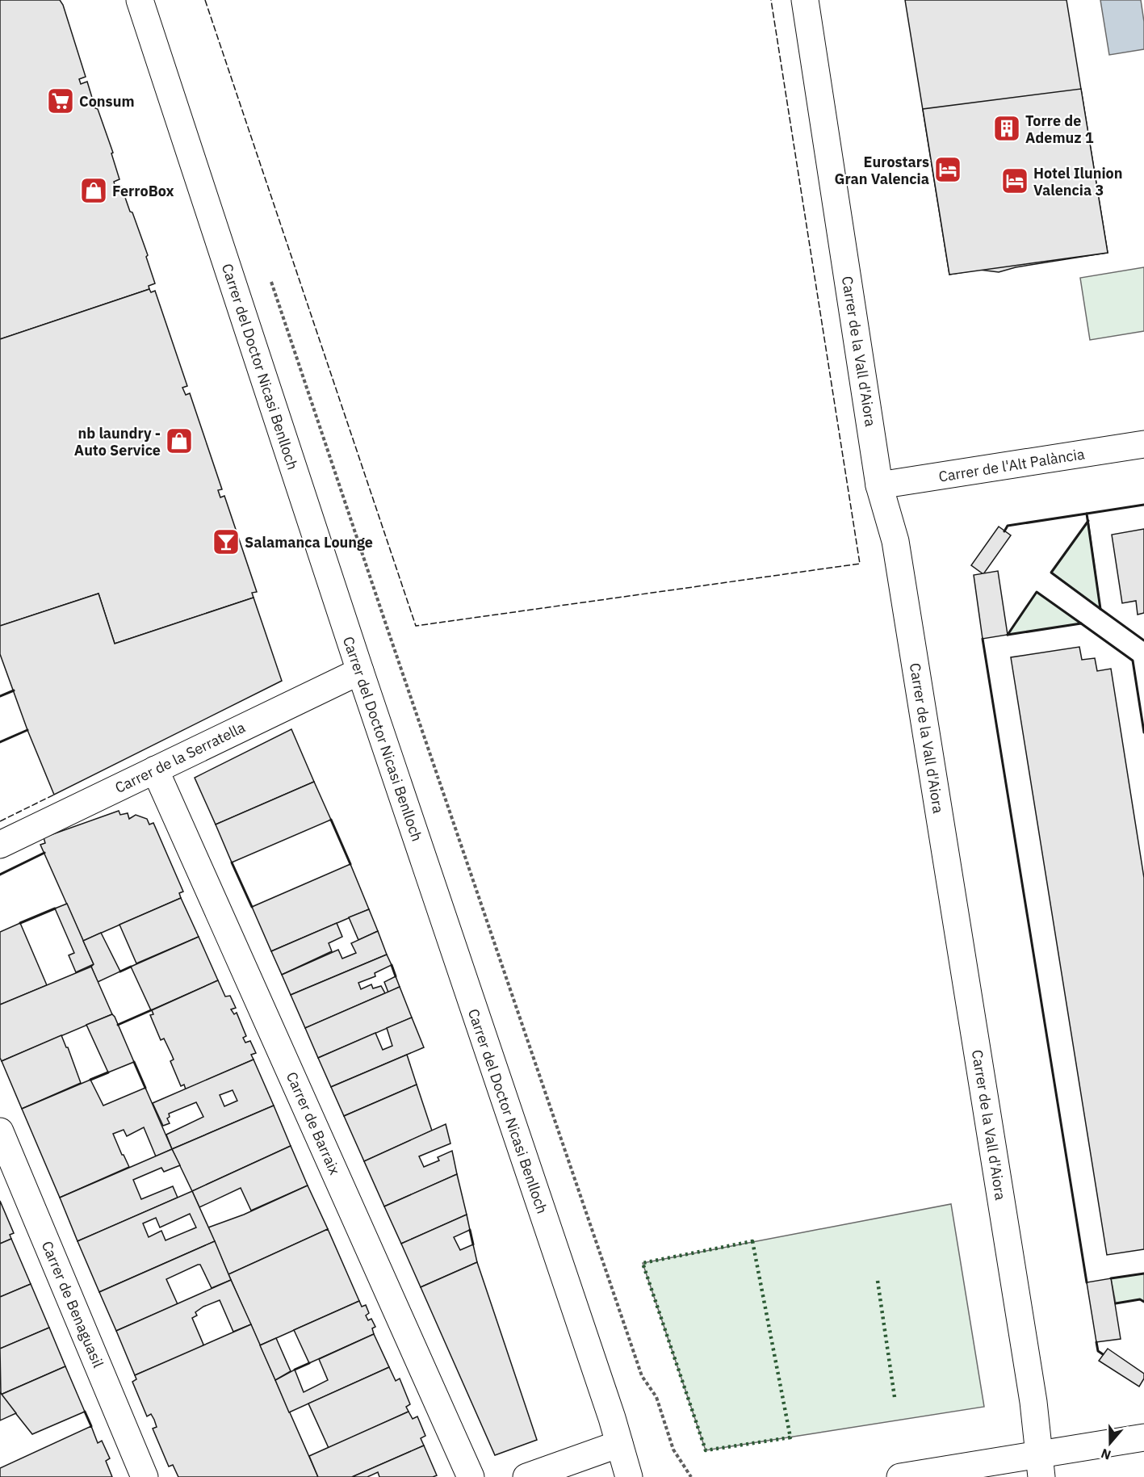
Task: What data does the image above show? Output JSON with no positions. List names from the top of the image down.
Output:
{
  "streets": {
    "street": [
      "Carrer de la Vall d'Aiora",
      "Carrer del Doctor Nicasi Benlloch",
      "Carrer de l'Alt Palància",
      "Carrer de la Serratella",
      "Carrer de Barraix",
      "Carrer de Benaguasil"
    ]
  },
  "crossings": [
    ["Carrer de la Vall d'Aiora", "Carrer de l'Alt Palància"],
    ["Carrer del Doctor Nicasi Benlloch", "Carrer de la Serratella"],
    ["Carrer de la Serratella", "Carrer de Barraix"]
  ],
  "places": {
    "supermarket": ["Consum"],
    "building": ["Torre de Ademuz 1"],
    "hotel": ["Eurostars Gran Valencia", "Hotel Ilunion Valencia 3"],
    "shop": ["FerroBox", "nb laundry - Auto Service"],
    "bar": ["Salamanca Lounge"]
  },
  "north": "bottom"
}
